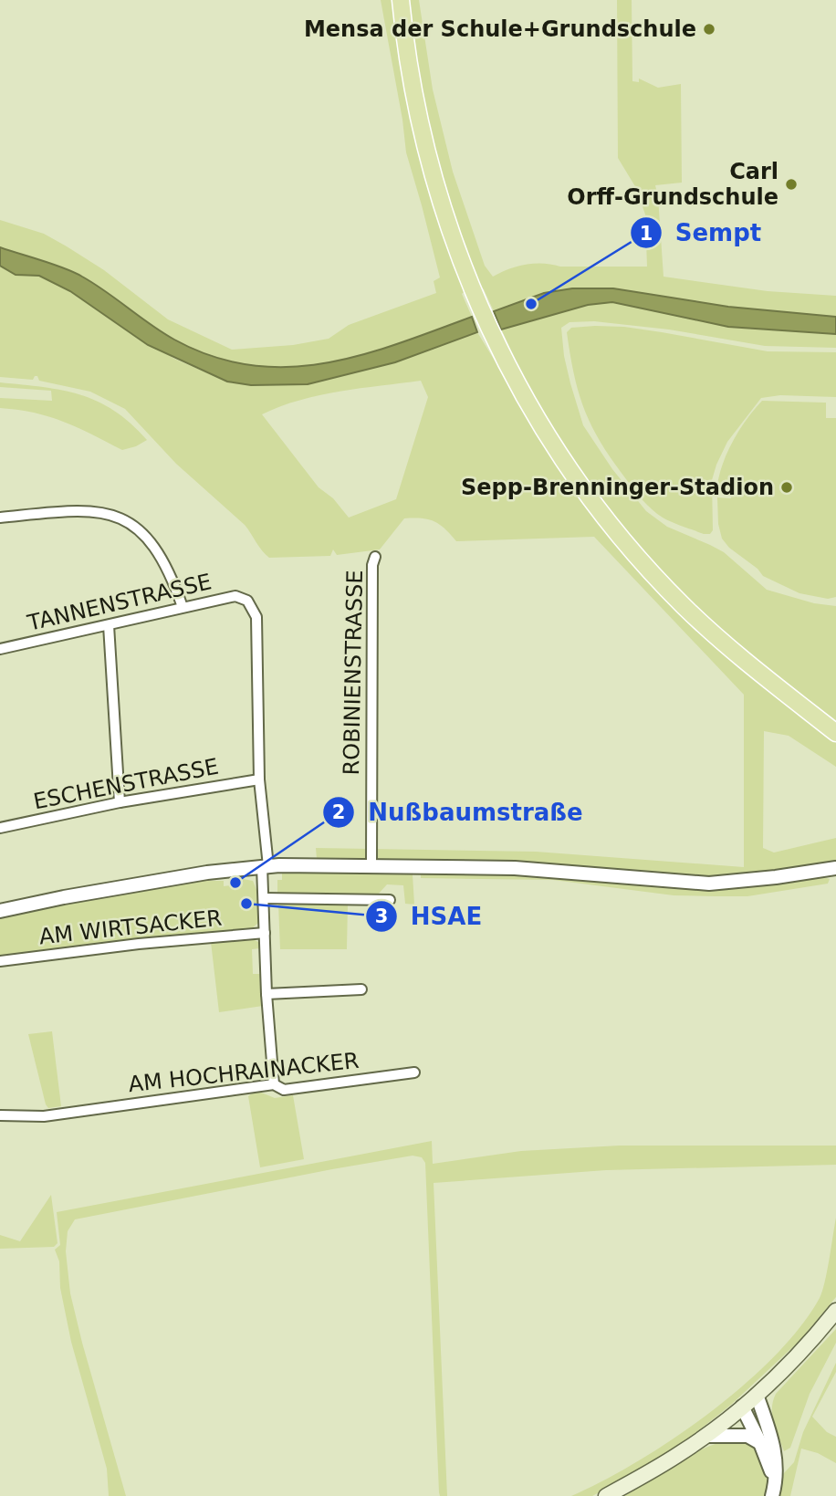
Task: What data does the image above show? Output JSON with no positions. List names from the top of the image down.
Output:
{
  "streets": {
    "street": [
      "TANNENSTRASSE",
      "ROBINIENSTRASSE",
      "ESCHENSTRASSE",
      "AM WIRTSACKER",
      "AM HOCHRAINACKER"
    ]
  },
  "crossings": [
    ["TANNENSTRASSE", "ESCHENSTRASSE"]
  ],
  "places": [
    "Mensa der Schule+Grundschule",
    "Carl Orff-Grundschule",
    "Sempt",
    "Sepp-Brenninger-Stadion",
    "Nußbaumstraße",
    "HSAE"
  ]
}
